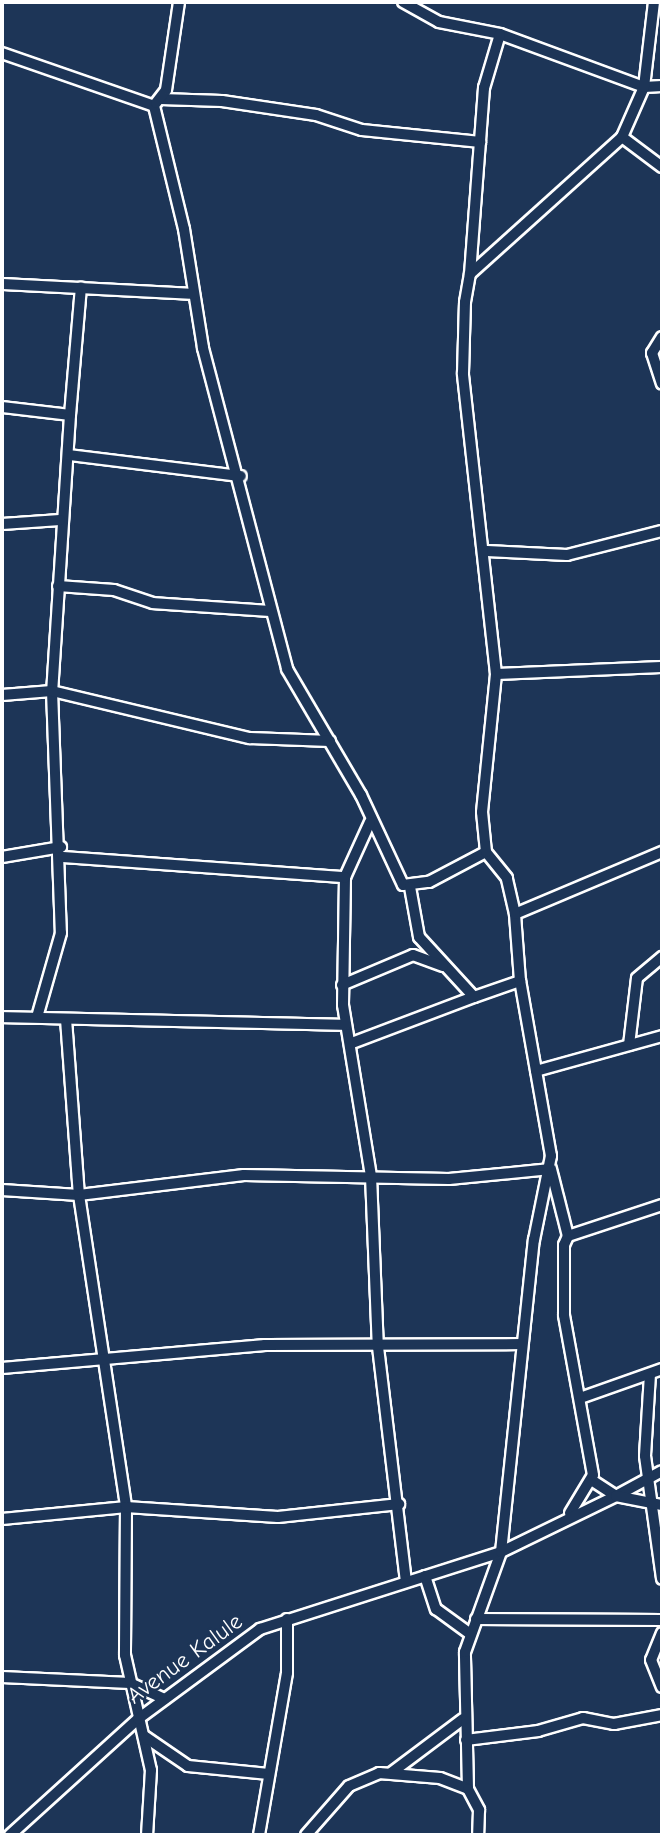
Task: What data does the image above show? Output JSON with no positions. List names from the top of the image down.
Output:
{
  "streets": {
    "street": ["Avenue Kalule"]
  }
}
